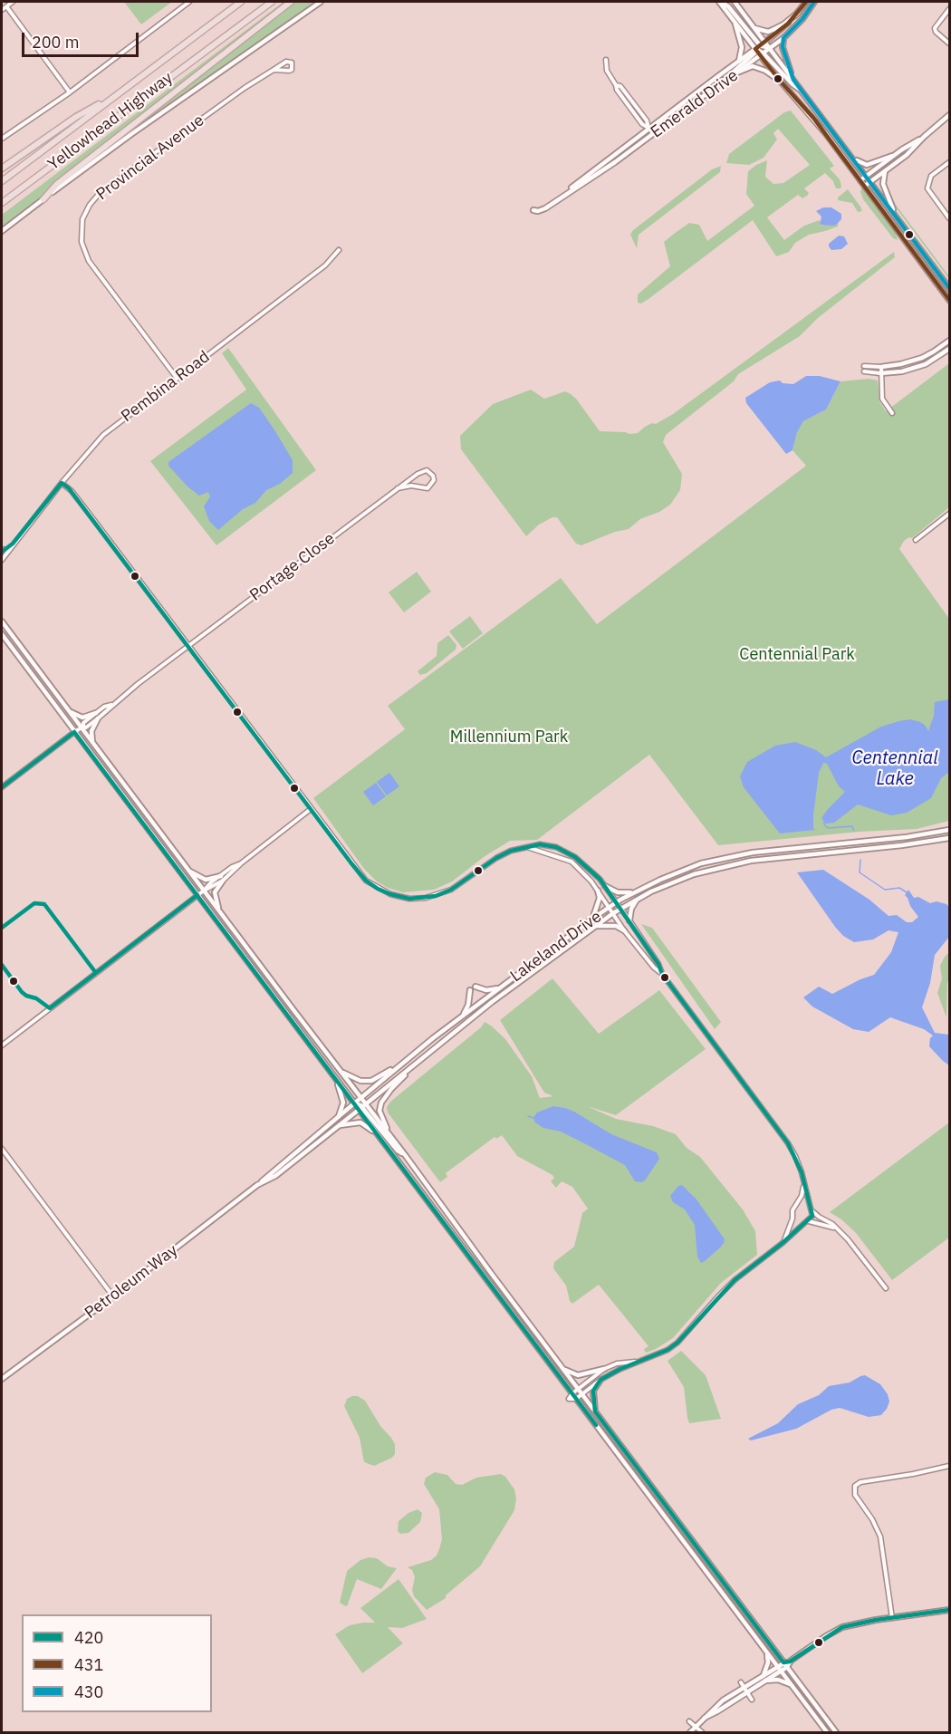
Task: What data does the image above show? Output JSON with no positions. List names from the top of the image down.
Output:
{
  "streets": {
    "highway": ["Yellowhead Highway"],
    "main road": ["Emerald Drive", "Lakeland Drive", "Petroleum Way"],
    "street": ["Provincial Avenue", "Pembina Road", "Portage Close"]
  },
  "crossings": [
    ["Provincial Avenue", "Pembina Road"],
    ["Lakeland Drive", "Petroleum Way"]
  ],
  "water": ["Centennial Lake"],
  "parks": ["Centennial Park", "Millennium Park"],
  "lines": ["transit line 431", "transit line 430", "transit line 420"],
  "legend": ["420", "431", "430"],
  "scale_bar": "200 m"
}
